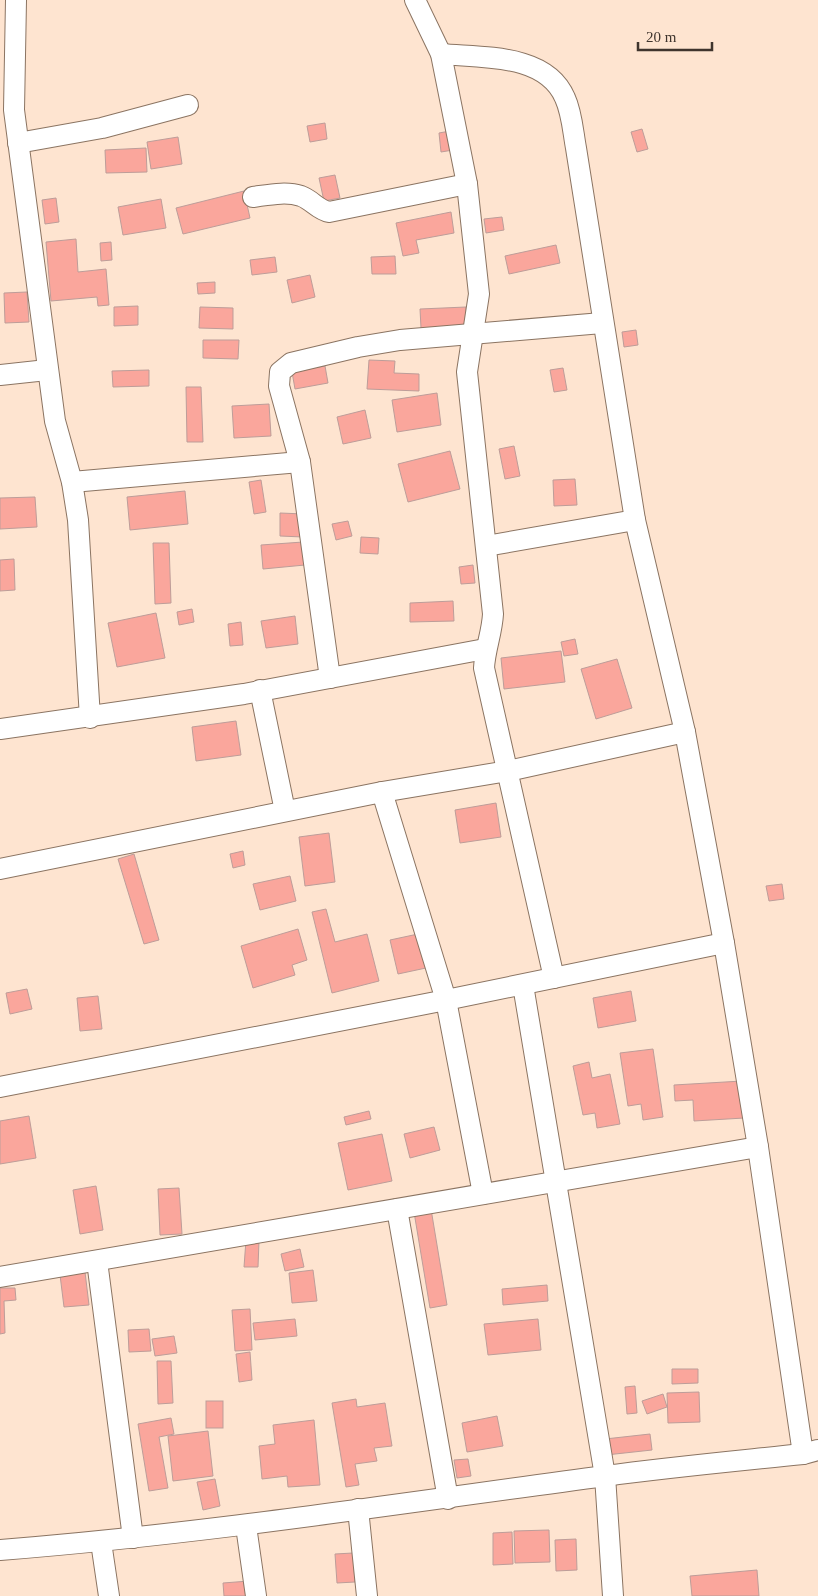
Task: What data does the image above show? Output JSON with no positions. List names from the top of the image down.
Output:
{
  "scale_bar": "20 m"
}
